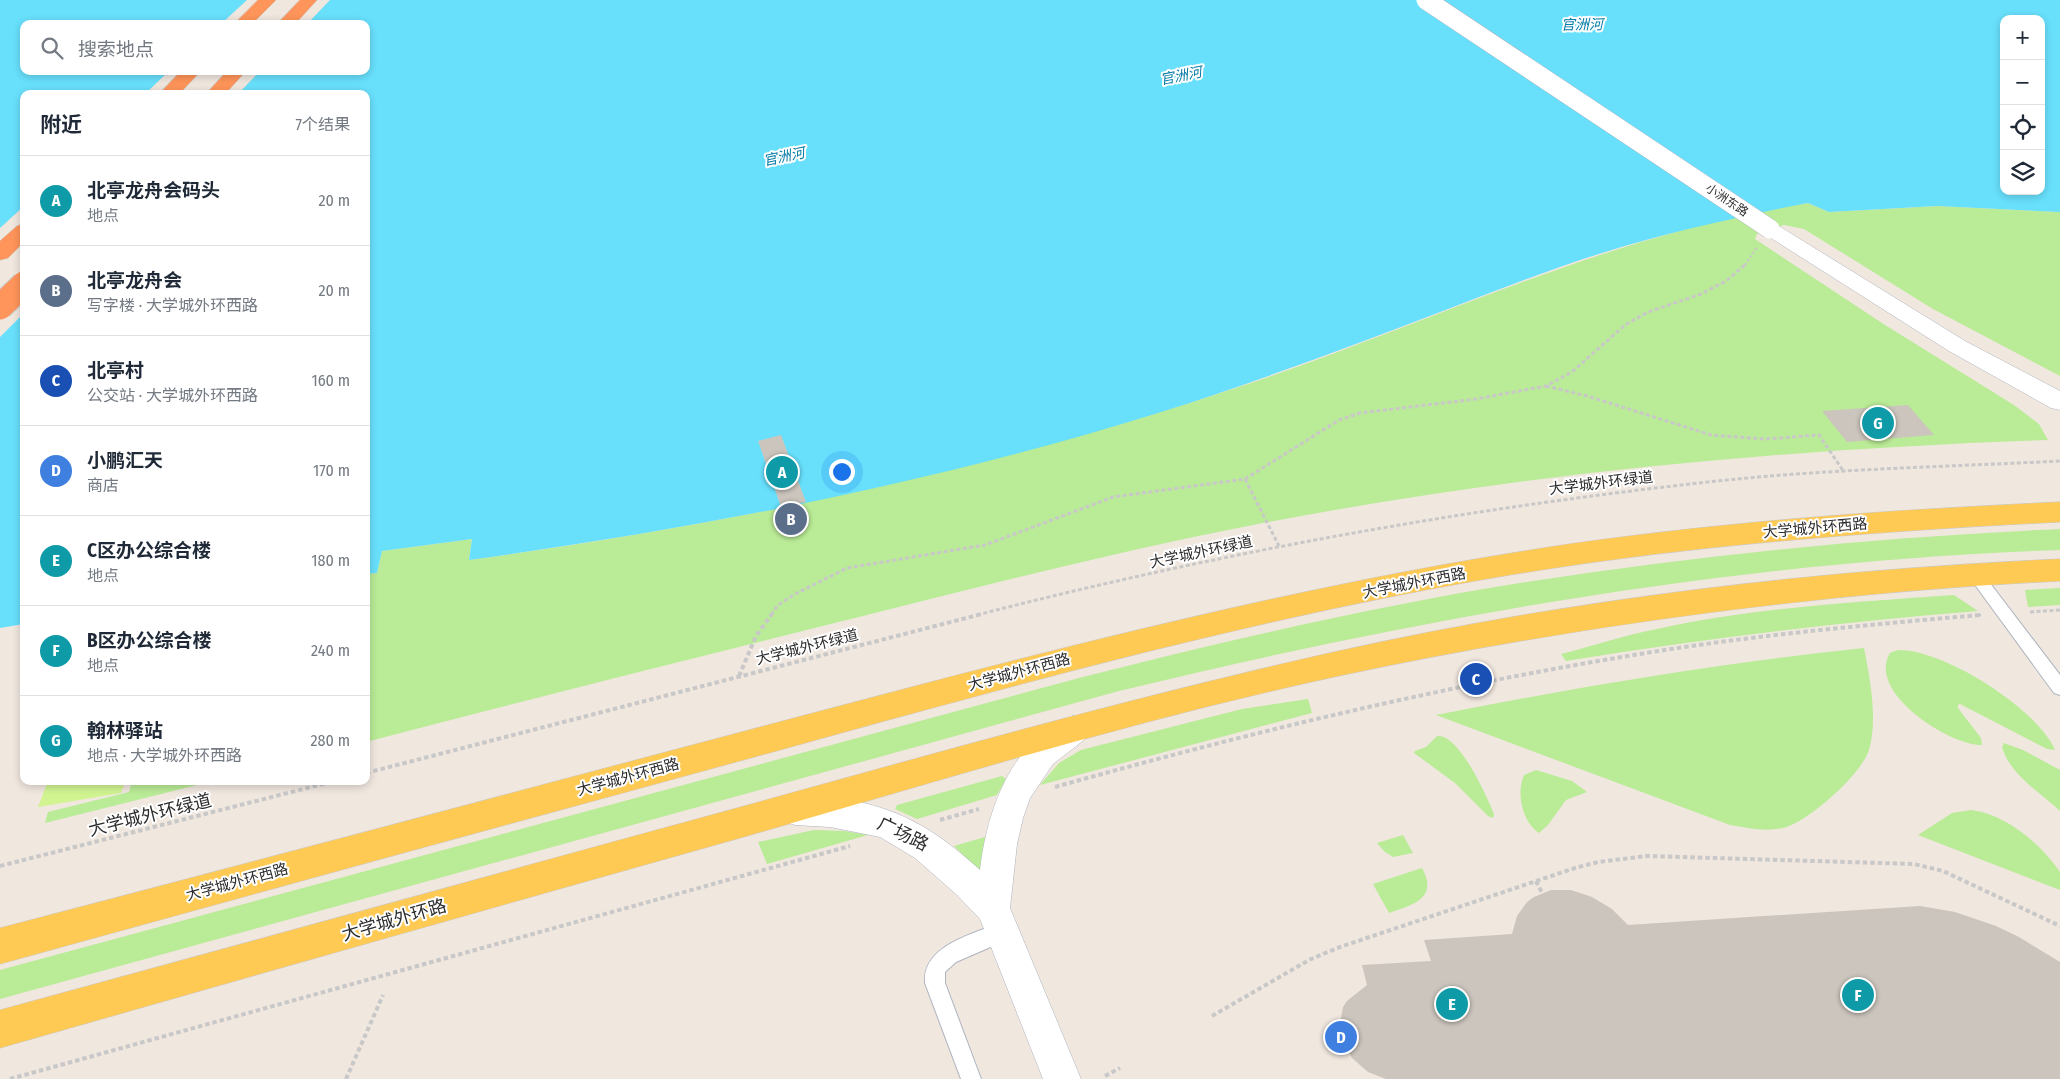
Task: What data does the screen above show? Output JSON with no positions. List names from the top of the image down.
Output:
{
  "streets": {
    "main road": [
      "小洲东路",
      "大学城外环西路",
      "广场路",
      "大学城外环路"
    ],
    "path": ["大学城外环绿道"]
  },
  "crossings": [
    ["广场路", "大学城外环路"]
  ],
  "water": ["官洲河"],
  "page": {
    "map_buttons": ["+", "−"],
    "search": "搜索地点",
    "heading": ["附近", "7个结果"],
    "list": [
      {
        "mark": "A",
        "name": "北亭龙舟会码头",
        "note": "地点",
        "value": "20 m"
      },
      {
        "mark": "B",
        "name": "北亭龙舟会",
        "note": "写字楼 · 大学城外环西路",
        "value": "20 m"
      },
      {
        "mark": "C",
        "name": "北亭村",
        "note": "公交站 · 大学城外环西路",
        "value": "160 m"
      },
      {
        "mark": "D",
        "name": "小鹏汇天",
        "note": "商店",
        "value": "170 m"
      },
      {
        "mark": "E",
        "name": "C区办公综合楼",
        "note": "地点",
        "value": "180 m"
      },
      {
        "mark": "F",
        "name": "B区办公综合楼",
        "note": "地点",
        "value": "240 m"
      },
      {
        "mark": "G",
        "name": "翰林驿站",
        "note": "地点 · 大学城外环西路",
        "value": "280 m"
      }
    ],
    "pins": [
      "G",
      "A",
      "B",
      "C",
      "F",
      "E",
      "D"
    ]
  }
}
